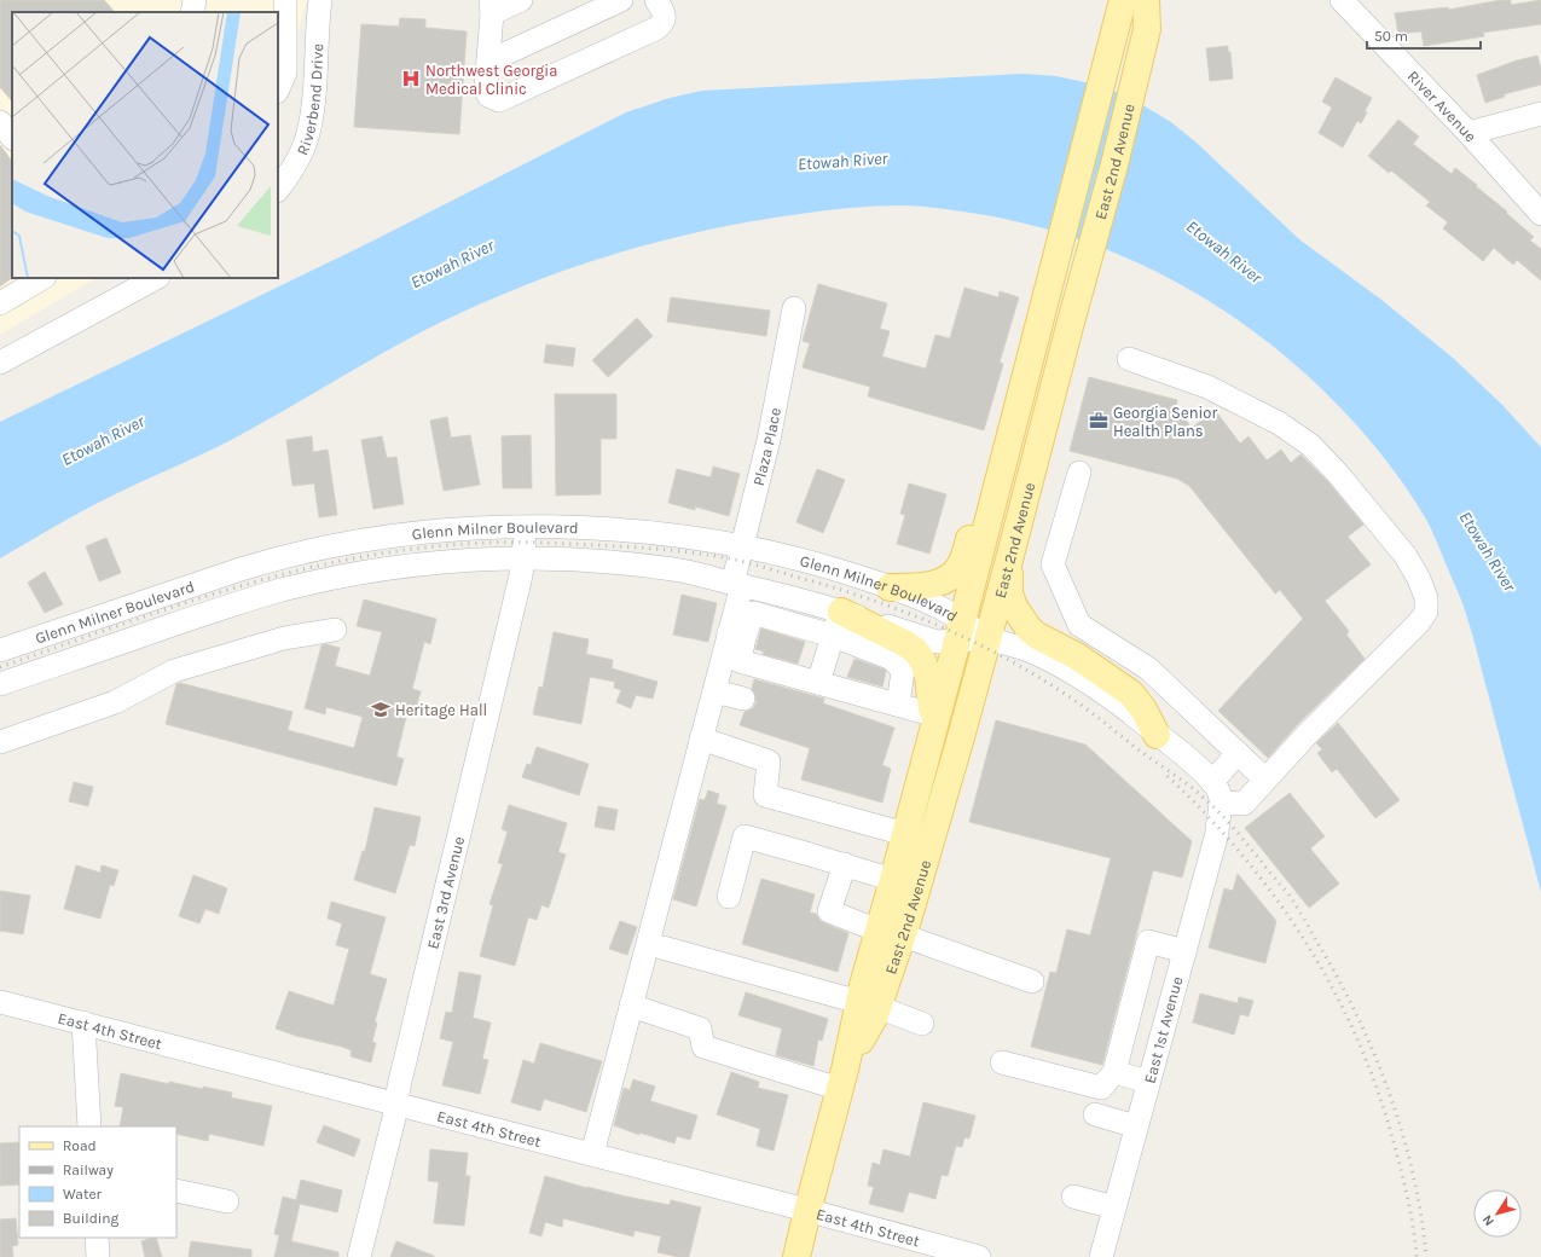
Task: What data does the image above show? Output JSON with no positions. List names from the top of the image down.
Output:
{
  "streets": {
    "main road": ["East 2nd Avenue"],
    "street": [
      "Riverbend Drive",
      "River Avenue",
      "Plaza Place",
      "Glenn Milner Boulevard",
      "East 3rd Avenue",
      "East 4th Street",
      "East 1st Avenue"
    ]
  },
  "crossings": [
    ["East 2nd Avenue", "Glenn Milner Boulevard"],
    ["East 2nd Avenue", "East 4th Street"],
    ["Plaza Place", "Glenn Milner Boulevard"],
    ["Glenn Milner Boulevard", "East 3rd Avenue"],
    ["Glenn Milner Boulevard", "East 1st Avenue"],
    ["East 3rd Avenue", "East 4th Street"]
  ],
  "water": ["Etowah River"],
  "places": {
    "hospital": ["Northwest Georgia Medical Clinic"],
    "office": ["Georgia Senior Health Plans"],
    "school or university": ["Heritage Hall"]
  },
  "legend": [
    "Road",
    "Railway",
    "Water",
    "Building"
  ],
  "scale_bar": "50 m",
  "north": "bottom left"
}
